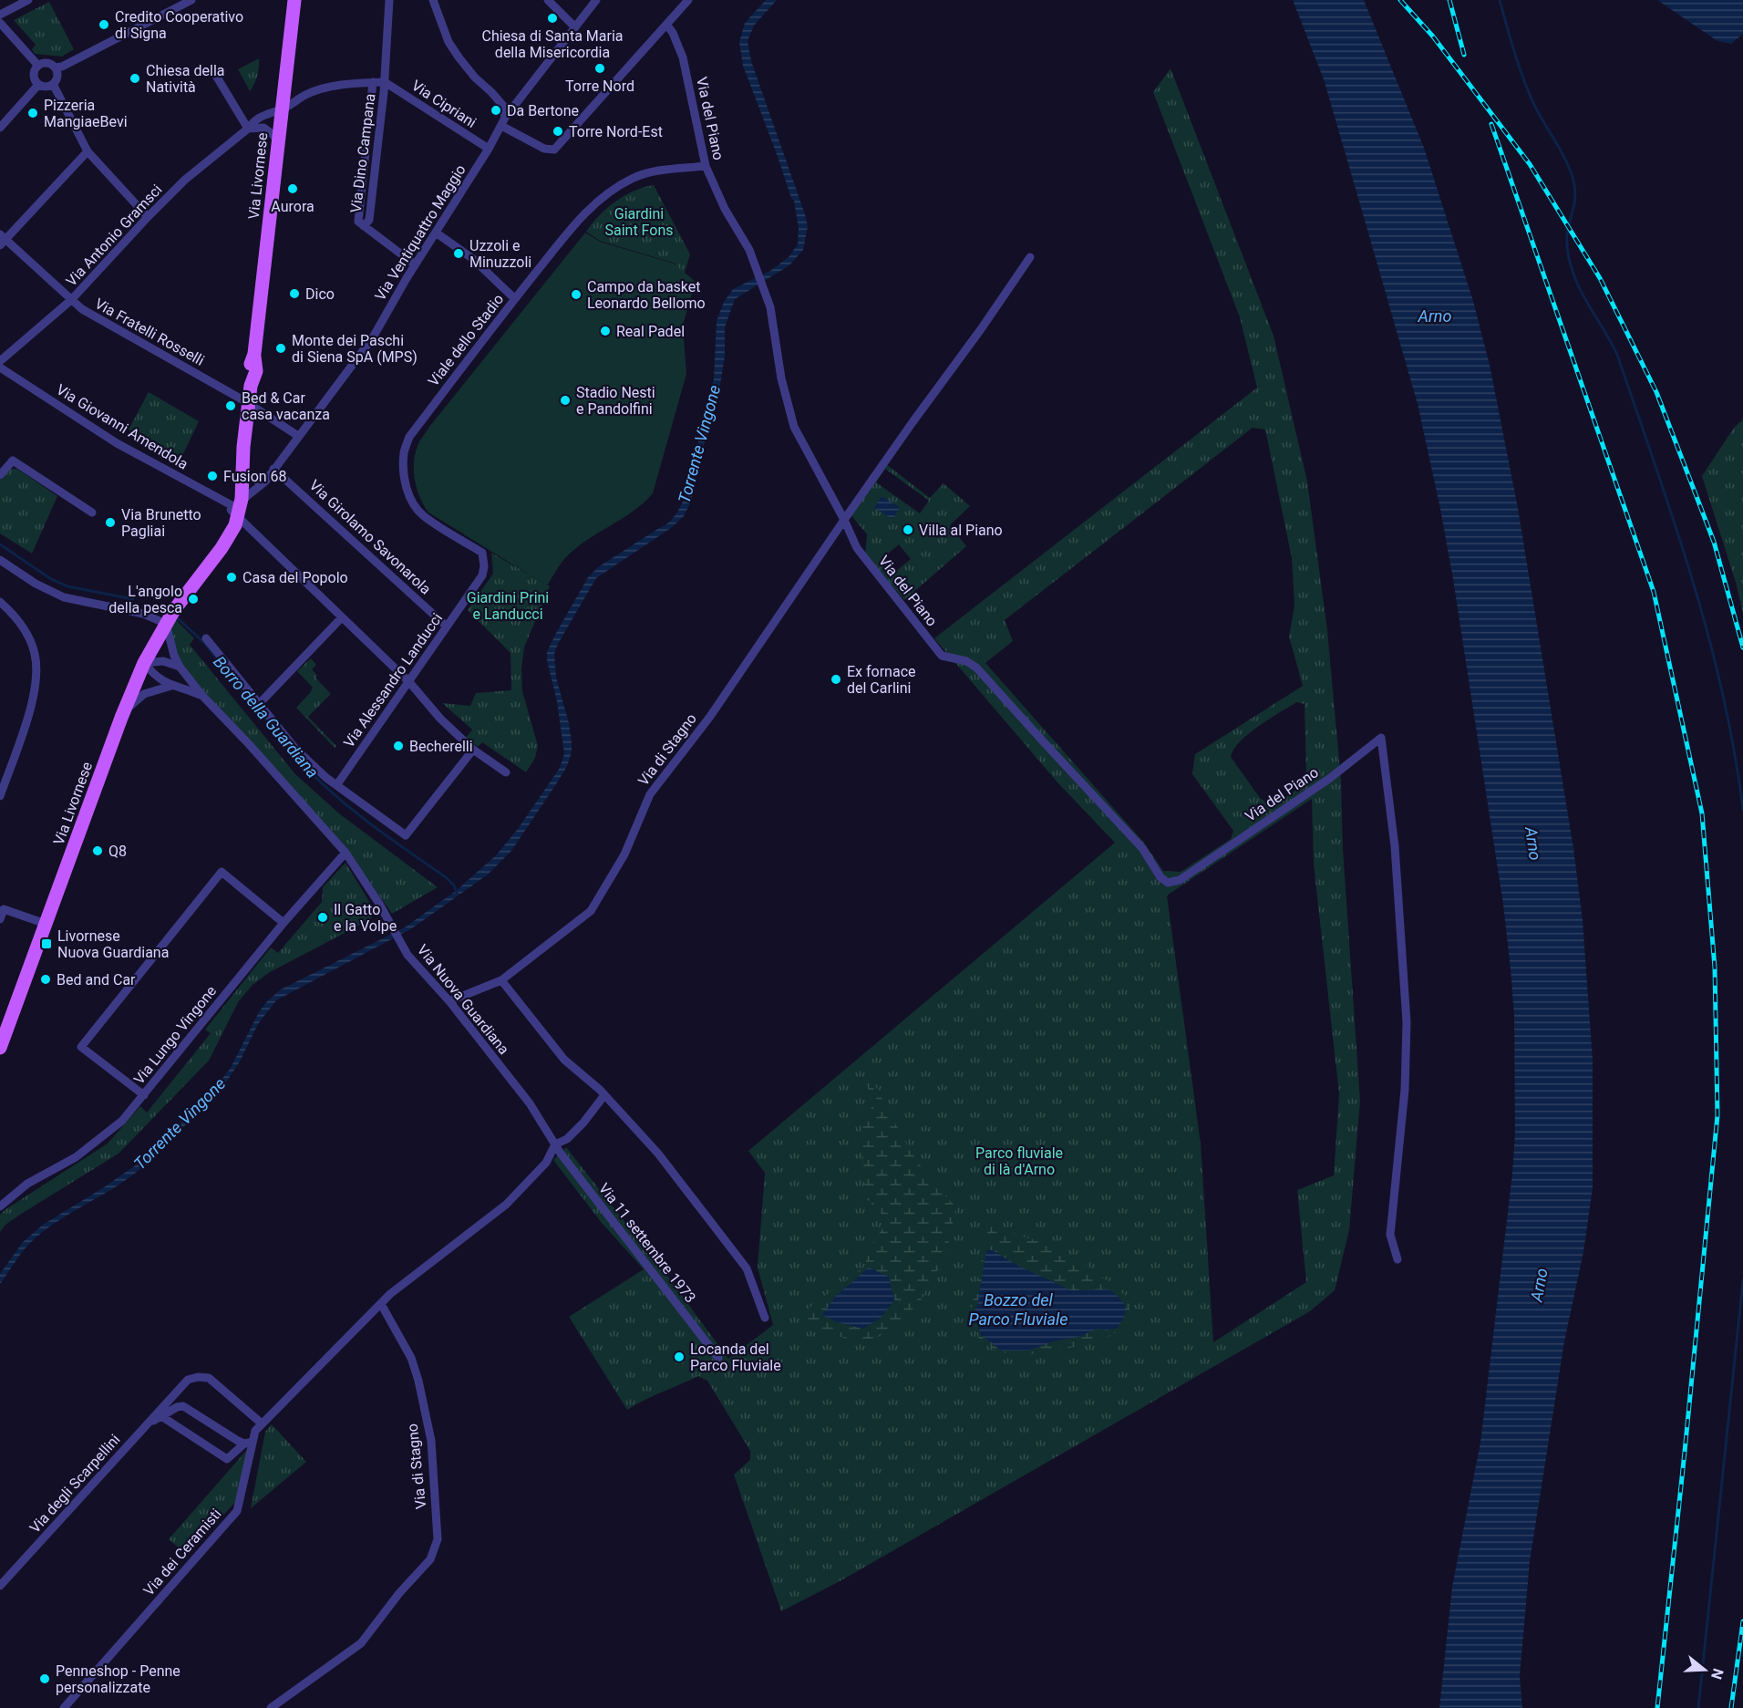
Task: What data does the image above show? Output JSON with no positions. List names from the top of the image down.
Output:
{
  "streets": {
    "main road": ["Via Livornese"],
    "street": [
      "Via Cipriani",
      "Via del Piano",
      "Via Dino Campana",
      "Via Ventiquattro Maggio",
      "Via Antonio Gramsci",
      "Via Fratelli Rosselli",
      "Viale dello Stadio",
      "Via Giovanni Amendola",
      "Via Girolamo Savonarola",
      "Via Alessandro Landucci",
      "Via di Stagno",
      "Via Nuova Guardiana",
      "Via Lungo Vingone",
      "Via 11 settembre 1973",
      "Via degli Scarpellini",
      "Via dei Ceramisti"
    ]
  },
  "crossings": [
    ["Via Cipriani", "Via Dino Campana"],
    ["Via Cipriani", "Via Ventiquattro Maggio"],
    ["Via del Piano", "Viale dello Stadio"],
    ["Via del Piano", "Via di Stagno"],
    ["Via Dino Campana", "Via Ventiquattro Maggio"],
    ["Via Livornese", "Via Ventiquattro Maggio"],
    ["Via Livornese", "Via Antonio Gramsci"],
    ["Via Livornese", "Via Fratelli Rosselli"],
    ["Via Livornese", "Via Giovanni Amendola"],
    ["Via Livornese", "Via Nuova Guardiana"],
    ["Via Ventiquattro Maggio", "Via Fratelli Rosselli"],
    ["Via Ventiquattro Maggio", "Via Giovanni Amendola"],
    ["Via Ventiquattro Maggio", "Via Girolamo Savonarola"],
    ["Via Antonio Gramsci", "Via Fratelli Rosselli"],
    ["Viale dello Stadio", "Via Alessandro Landucci"],
    ["Via Giovanni Amendola", "Via Alessandro Landucci"],
    ["Via Girolamo Savonarola", "Via Alessandro Landucci"],
    ["Via di Stagno", "Via Nuova Guardiana"],
    ["Via di Stagno", "Via dei Ceramisti"],
    ["Via Nuova Guardiana", "Via Lungo Vingone"],
    ["Via Nuova Guardiana", "Via 11 settembre 1973"],
    ["Via degli Scarpellini", "Via dei Ceramisti"]
  ],
  "water": [
    "Arno",
    "Torrente Vingone",
    "Borro della Guardiana",
    "Bozzo del Parco Fluviale"
  ],
  "parks": ["Giardini Saint Fons", "Giardini Prini e Landucci", "Parco fluviale di là d'Arno"],
  "places": {
    "other": [
      "Chiesa di Santa Maria della Misericordia",
      "Credito Cooperativo di Signa",
      "Torre Nord",
      "Chiesa della Natività",
      "Da Bertone",
      "Pizzeria MangiaeBevi",
      "Torre Nord-Est",
      "Aurora",
      "Uzzoli e Minuzzoli",
      "Dico",
      "Campo da basket Leonardo Bellomo",
      "Real Padel",
      "Monte dei Paschi di Siena SpA (MPS)",
      "Stadio Nesti e Pandolfini",
      "Bed & Car casa vacanza",
      "Fusion 68",
      "Via Brunetto Pagliai",
      "Villa al Piano",
      "Casa del Popolo",
      "L'angolo della pesca",
      "Ex fornace del Carlini",
      "Becherelli",
      "Q8",
      "Il Gatto e la Volpe",
      "Bed and Car",
      "Locanda del Parco Fluviale",
      "Penneshop - Penne personalizzate"
    ],
    "transit": ["Livornese Nuova Guardiana"]
  },
  "north": "right"
}
